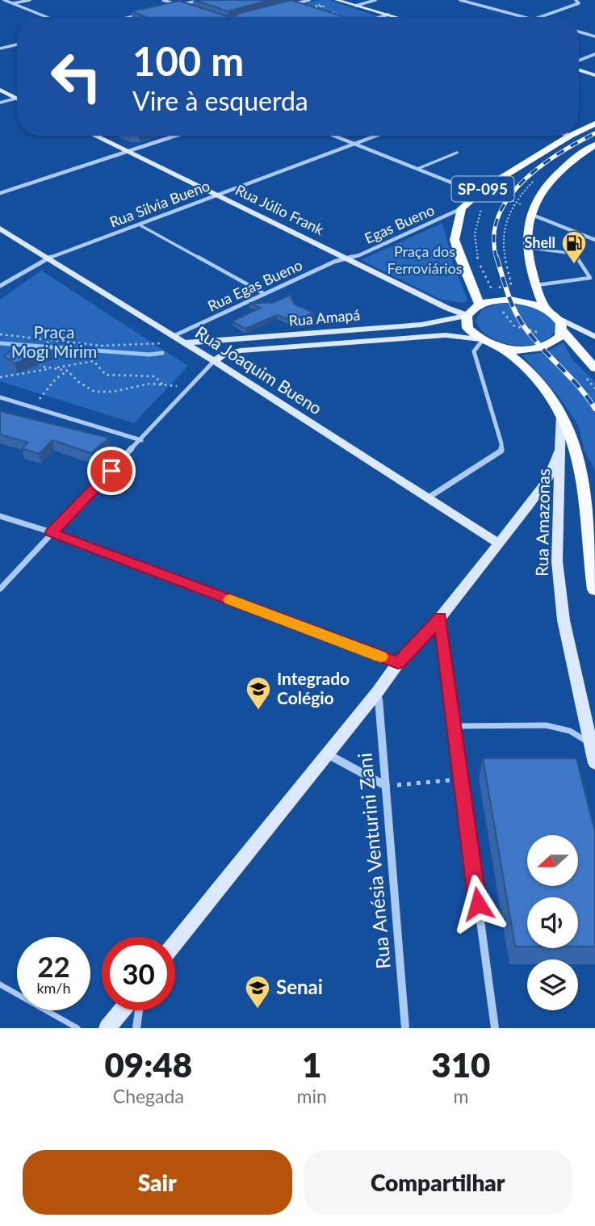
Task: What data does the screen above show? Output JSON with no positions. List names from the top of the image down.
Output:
{
  "streets": {
    "main road": ["SP-095"],
    "street": [
      "Rua Silvia Bueno",
      "Rua Júlio Frank",
      "Egas Bueno",
      "Rua Egas Bueno",
      "Rua Amapá",
      "Rua Joaquim Bueno",
      "Rua Amazonas",
      "Rua Anésia Venturini Zani"
    ]
  },
  "crossings": [
    ["SP-095", "Egas Bueno"],
    ["Rua Silvia Bueno", "Rua Júlio Frank"],
    ["Rua Silvia Bueno", "Rua Joaquim Bueno"],
    ["Rua Júlio Frank", "Egas Bueno"],
    ["Rua Júlio Frank", "Rua Egas Bueno"],
    ["Rua Júlio Frank", "Rua Amapá"],
    ["Egas Bueno", "Rua Egas Bueno"],
    ["Rua Egas Bueno", "Rua Amapá"],
    ["Rua Egas Bueno", "Rua Joaquim Bueno"],
    ["Rua Amapá", "Rua Joaquim Bueno"]
  ],
  "parks": ["Praça dos Ferroviários", "Praça Mogi Mirim"],
  "places": {
    "fuel station": ["Shell"],
    "school or university": ["Integrado Colégio", "Senai"]
  },
  "north": "left",
  "page": {
    "turn": ["100 m", "Vire à esquerda"],
    "speed": "22 km/h",
    "limit": "30",
    "eta": [
      "09:48",
      "Chegada",
      "1",
      "min",
      "310",
      "m"
    ],
    "buttons": ["Sair", "Compartilhar"]
  }
}
